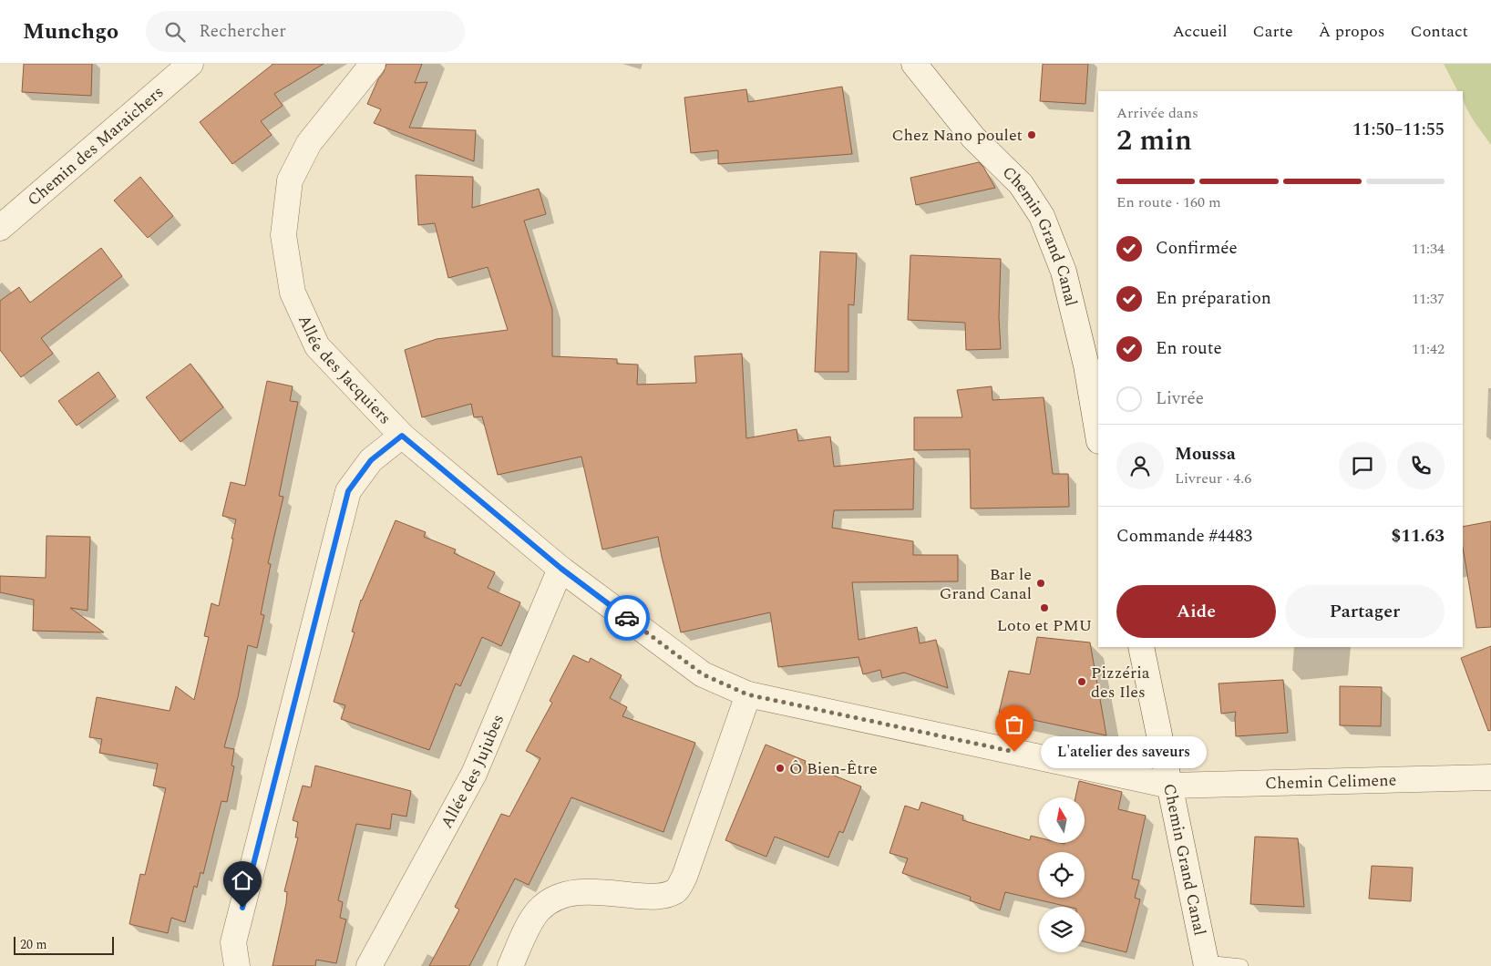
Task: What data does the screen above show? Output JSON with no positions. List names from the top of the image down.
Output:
{
  "streets": {
    "street": [
      "Chemin des Maraichers",
      "Chemin Grand Canal",
      "Allée des Jacquiers",
      "Allée des Jujubes",
      "Chemin Celimene"
    ]
  },
  "crossings": [
    ["Chemin Grand Canal", "Allée des Jacquiers"],
    ["Chemin Grand Canal", "Chemin Celimene"],
    ["Allée des Jacquiers", "Allée des Jujubes"],
    ["Allée des Jacquiers", "Chemin Celimene"]
  ],
  "places": [
    "Chez Nano poulet",
    "Bar le Grand Canal",
    "Loto et PMU",
    "Pizzéria des Iles",
    "L'atelier des saveurs",
    "Ô Bien-Être"
  ],
  "scale_bar": "20 m",
  "north": "top",
  "page": {
    "header": "Munchgo",
    "search": "Rechercher",
    "nav": [
      "Accueil",
      "Carte",
      "À propos",
      "Contact"
    ],
    "heading": ["2 min", "Arrivée dans", "11:50–11:55"],
    "panel": [
      "Moussa",
      "Livreur · 4.6",
      "Commande #4483",
      "$11.63"
    ],
    "bar": "En route · 160 m",
    "list": [
      ["Confirmée", "11:34"],
      ["En préparation", "11:37"],
      ["En route", "11:42"],
      "Livrée"
    ],
    "buttons": ["Aide", "Partager"],
    "bubble": "L'atelier des saveurs",
    "scale": "20 m"
  }
}
